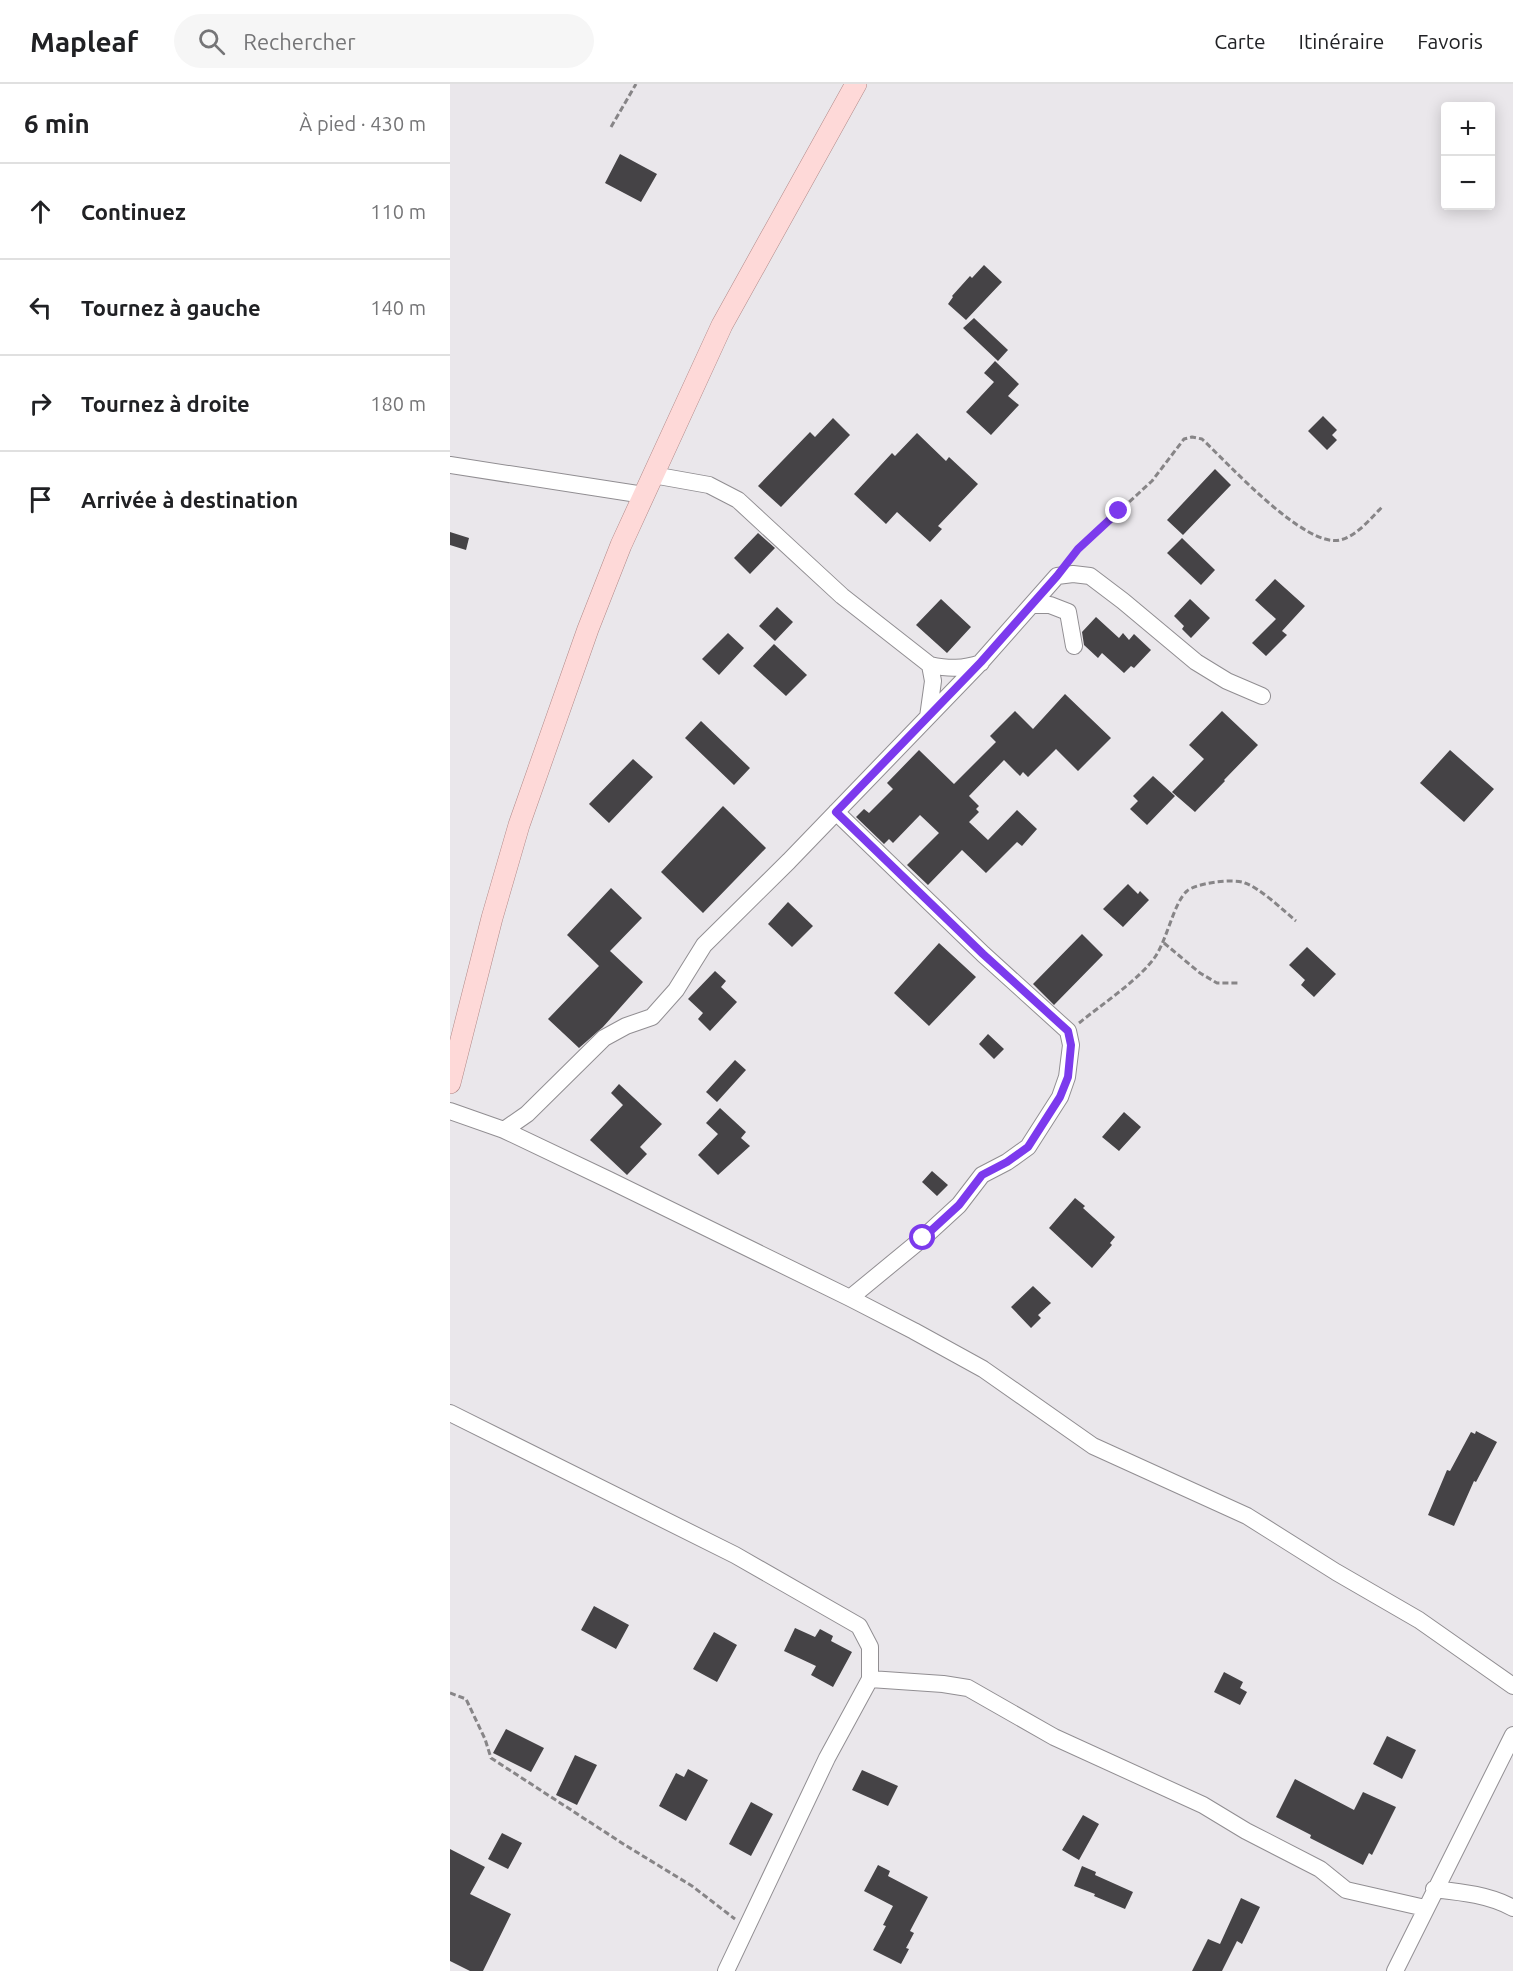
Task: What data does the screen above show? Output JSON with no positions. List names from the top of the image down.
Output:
{
  "page": {
    "header": "Mapleaf",
    "search": "Rechercher",
    "nav": ["Carte", "Itinéraire", "Favoris"],
    "heading": ["6 min", "À pied · 430 m"],
    "map_buttons": ["+", "−"],
    "list": [
      ["Continuez", "110 m"],
      ["Tournez à gauche", "140 m"],
      ["Tournez à droite", "180 m"],
      "Arrivée à destination"
    ]
  }
}
